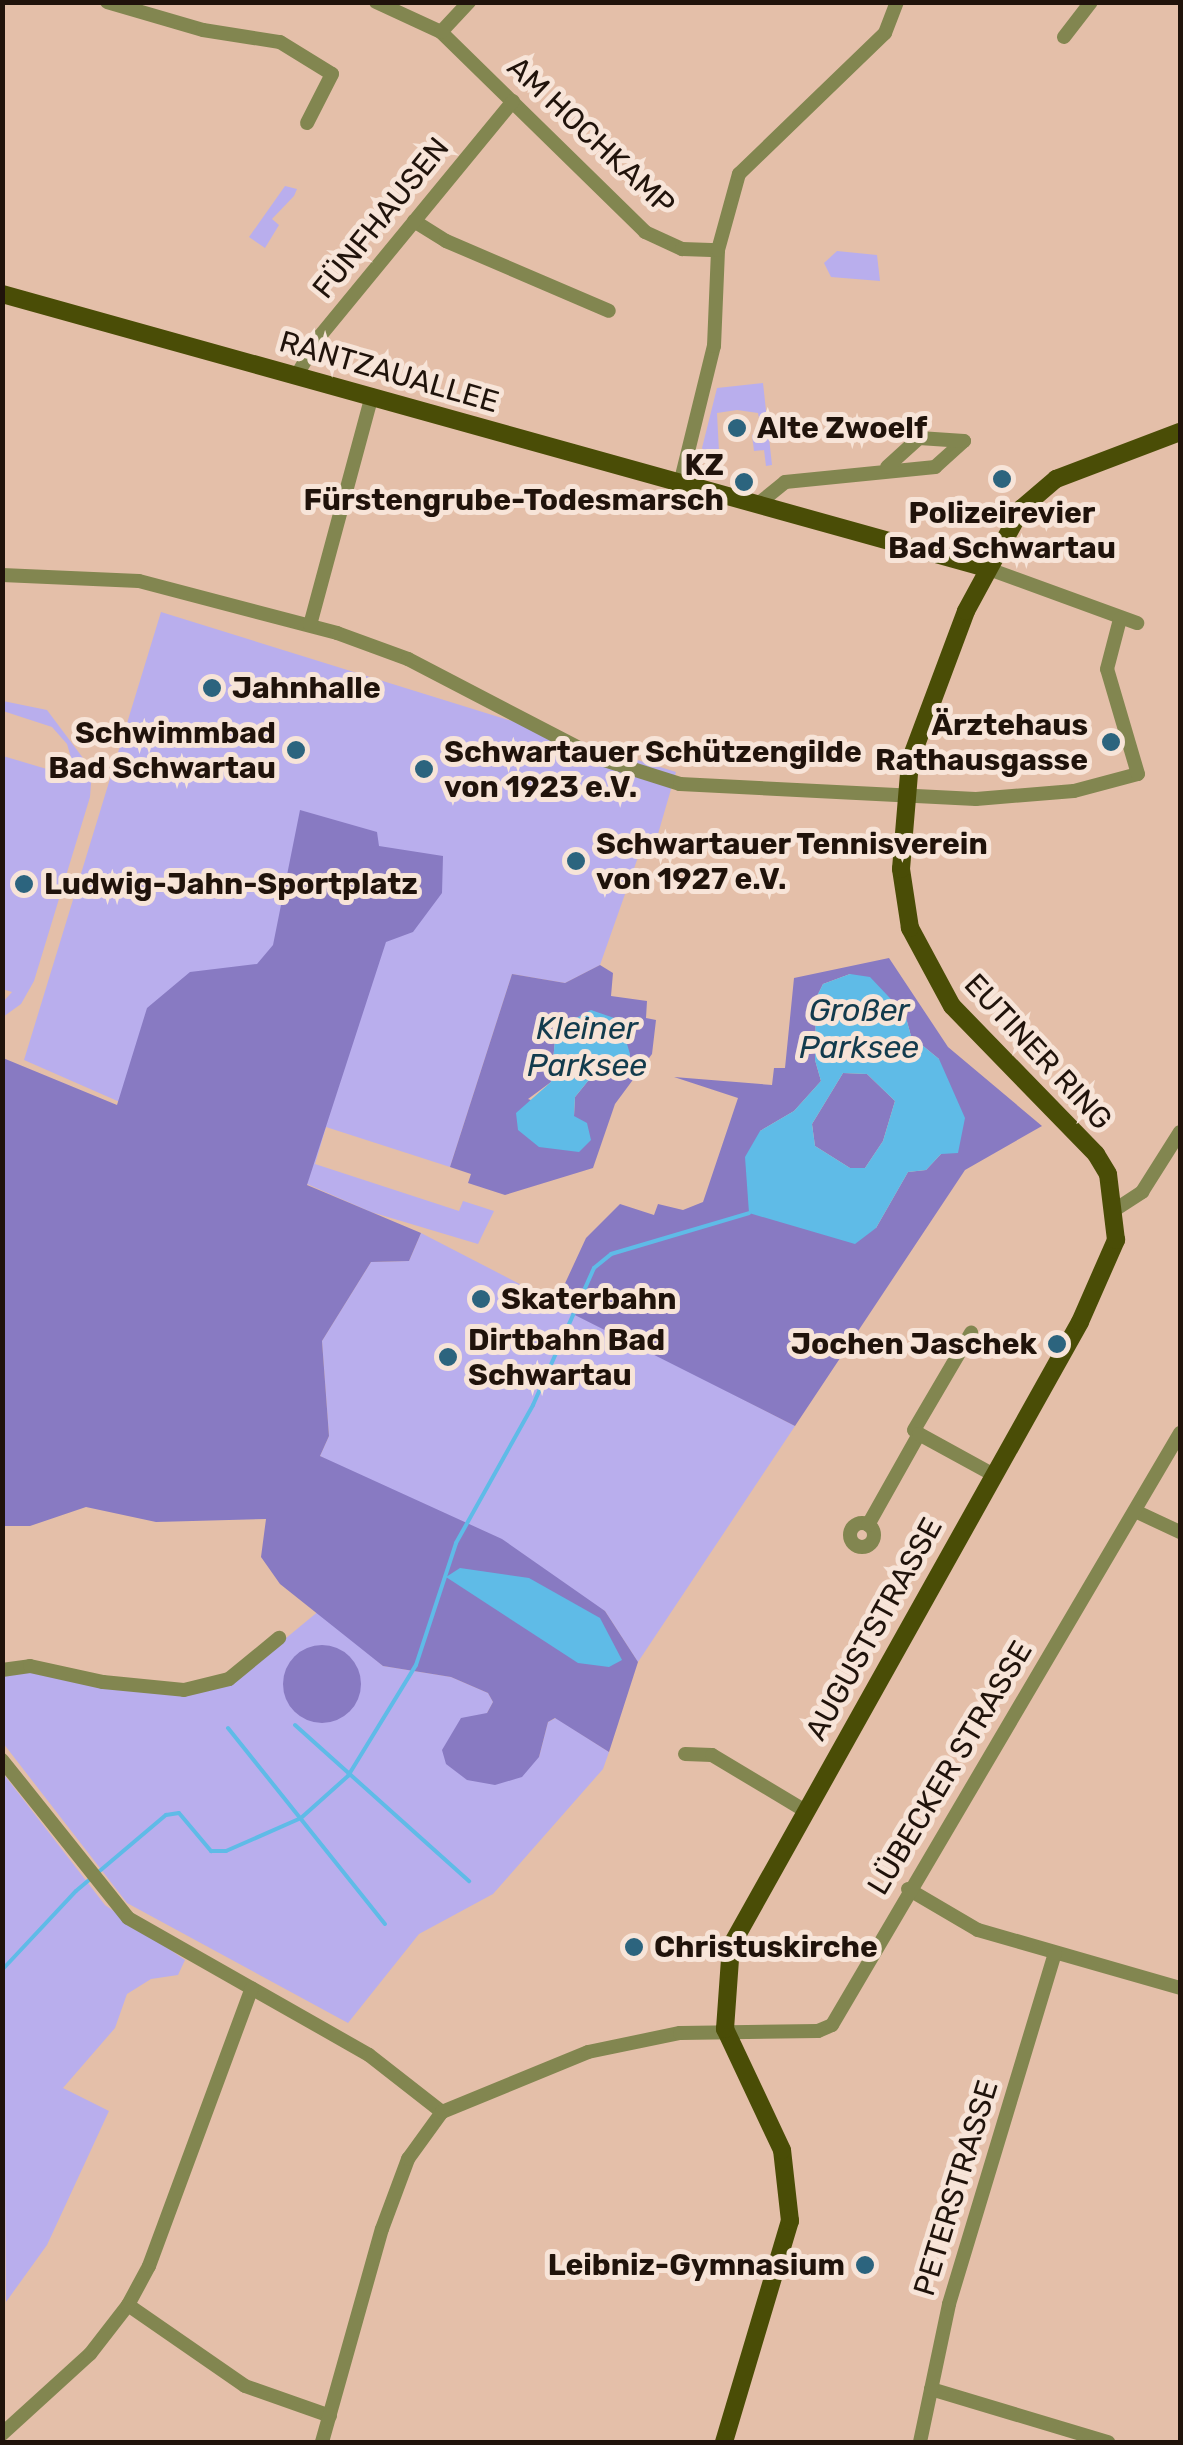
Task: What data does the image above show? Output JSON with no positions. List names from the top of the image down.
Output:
{
  "streets": {
    "main road": ["RANTZAUALLEE", "EUTINER RING", "AUGUSTSTRASSE"],
    "street": [
      "AM HOCHKAMP",
      "FÜNFHAUSEN",
      "LÜBECKER STRASSE",
      "PETERSTRASSE"
    ]
  },
  "crossings": [
    ["AM HOCHKAMP", "FÜNFHAUSEN"],
    ["FÜNFHAUSEN", "RANTZAUALLEE"],
    ["RANTZAUALLEE", "EUTINER RING"],
    ["EUTINER RING", "AUGUSTSTRASSE"],
    ["AUGUSTSTRASSE", "LÜBECKER STRASSE"]
  ],
  "water": ["Großer Parksee", "Kleiner Parksee"],
  "places": [
    "Alte Zwoelf",
    "Polizeirevier Bad Schwartau",
    "KZ Fürstengrube-Todesmarsch",
    "Jahnhalle",
    "Ärztehaus Rathausgasse",
    "Schwimmbad Bad Schwartau",
    "Schwartauer Schützengilde von 1923 e.V.",
    "Schwartauer Tennisverein von 1927 e.V.",
    "Ludwig-Jahn-Sportplatz",
    "Skaterbahn",
    "Jochen Jaschek",
    "Dirtbahn Bad Schwartau",
    "Christuskirche",
    "Leibniz-Gymnasium"
  ]
}
